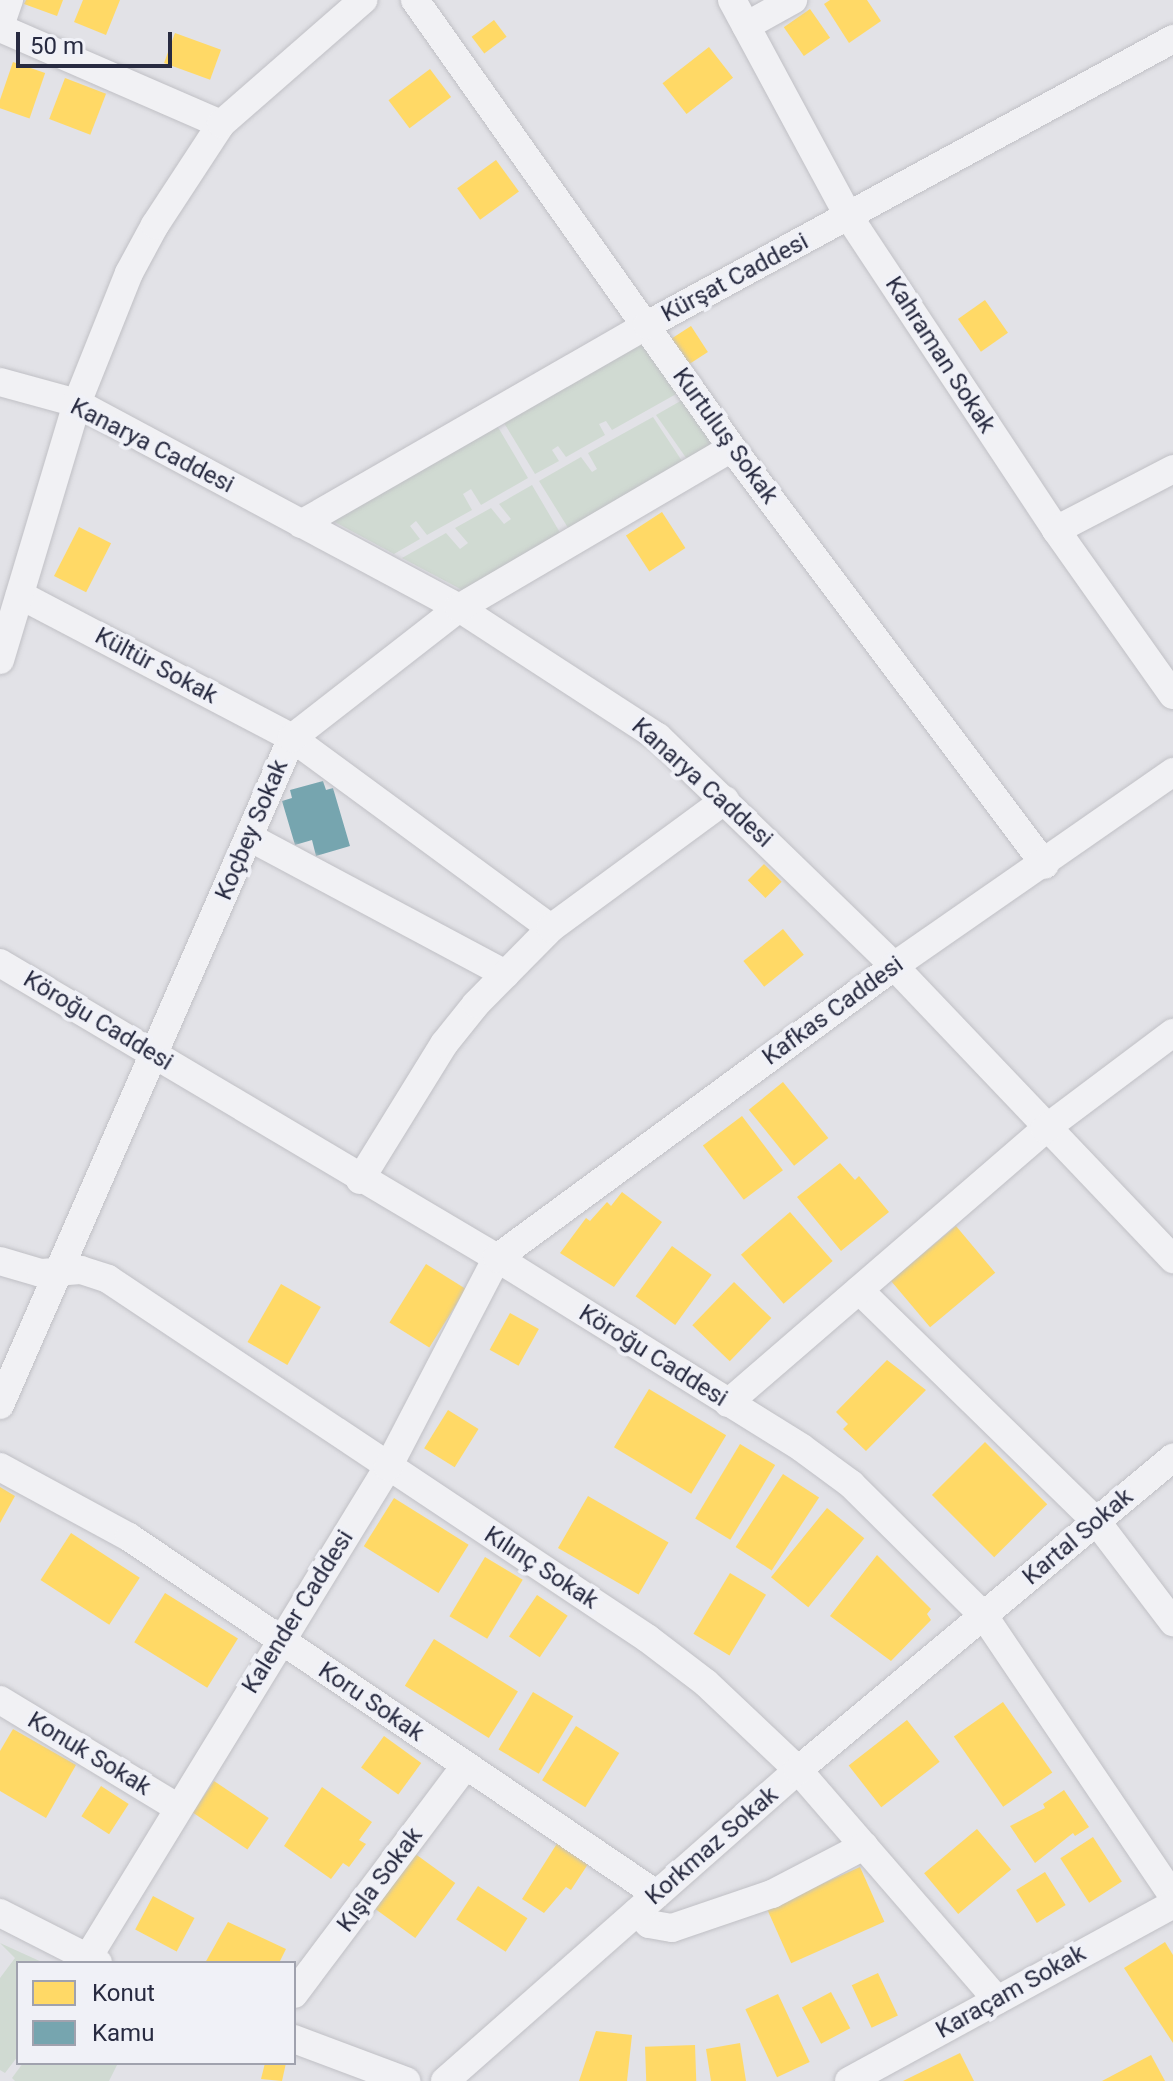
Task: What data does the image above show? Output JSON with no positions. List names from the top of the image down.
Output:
{
  "streets": {
    "street": [
      "Kürşat Caddesi",
      "Kahraman Sokak",
      "Kurtuluş Sokak",
      "Kanarya Caddesi",
      "Kültür Sokak",
      "Koçbey Sokak",
      "Kafkas Caddesi",
      "Köroğu Caddesi",
      "Kartal Sokak",
      "Kılınç Sokak",
      "Kalender Caddesi",
      "Koru Sokak",
      "Konuk Sokak",
      "Korkmaz Sokak",
      "Kışla Sokak",
      "Karaçam Sokak"
    ]
  },
  "crossings": [
    ["Kürşat Caddesi", "Kahraman Sokak"],
    ["Kürşat Caddesi", "Kurtuluş Sokak"],
    ["Kürşat Caddesi", "Kanarya Caddesi"],
    ["Kurtuluş Sokak", "Koçbey Sokak"],
    ["Kurtuluş Sokak", "Kafkas Caddesi"],
    ["Kanarya Caddesi", "Koçbey Sokak"],
    ["Kanarya Caddesi", "Kafkas Caddesi"],
    ["Kültür Sokak", "Koçbey Sokak"],
    ["Koçbey Sokak", "Köroğu Caddesi"],
    ["Koçbey Sokak", "Kılınç Sokak"],
    ["Kafkas Caddesi", "Köroğu Caddesi"],
    ["Kafkas Caddesi", "Kalender Caddesi"],
    ["Köroğu Caddesi", "Kartal Sokak"],
    ["Köroğu Caddesi", "Kalender Caddesi"],
    ["Köroğu Caddesi", "Korkmaz Sokak"],
    ["Kartal Sokak", "Korkmaz Sokak"],
    ["Kılınç Sokak", "Kalender Caddesi"],
    ["Kılınç Sokak", "Koru Sokak"],
    ["Kılınç Sokak", "Korkmaz Sokak"],
    ["Kılınç Sokak", "Karaçam Sokak"],
    ["Kalender Caddesi", "Koru Sokak"],
    ["Kalender Caddesi", "Konuk Sokak"],
    ["Koru Sokak", "Korkmaz Sokak"],
    ["Koru Sokak", "Kışla Sokak"]
  ],
  "legend": ["Konut", "Kamu"],
  "scale_bar": "50 m"
}
